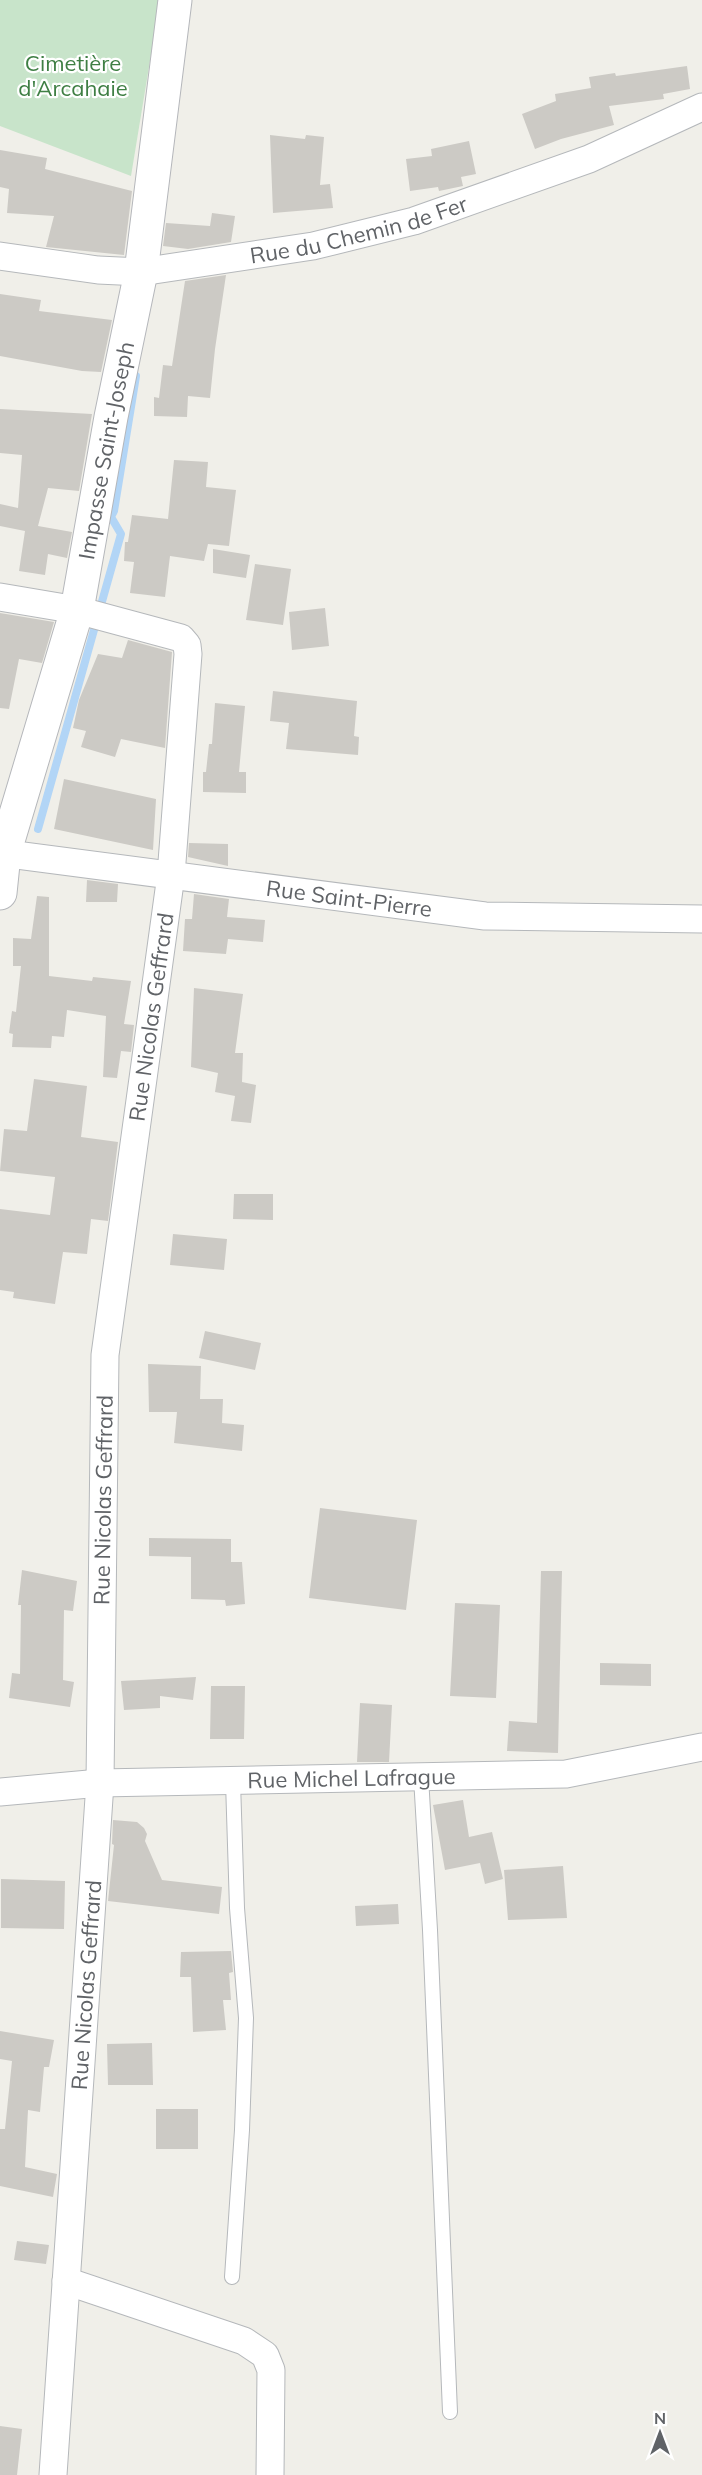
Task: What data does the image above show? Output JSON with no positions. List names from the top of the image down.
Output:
{
  "streets": {
    "street": [
      "Rue du Chemin de Fer",
      "Impasse Saint-Joseph",
      "Rue Saint-Pierre",
      "Rue Nicolas Geffrard",
      "Rue Michel Lafrague"
    ]
  },
  "crossings": [
    ["Rue du Chemin de Fer", "Impasse Saint-Joseph"],
    ["Impasse Saint-Joseph", "Rue Saint-Pierre"],
    ["Impasse Saint-Joseph", "Rue Nicolas Geffrard"],
    ["Rue Saint-Pierre", "Rue Nicolas Geffrard"],
    ["Rue Nicolas Geffrard", "Rue Michel Lafrague"]
  ],
  "parks": ["Cimetière d'Arcahaie"],
  "north": "top"
}
